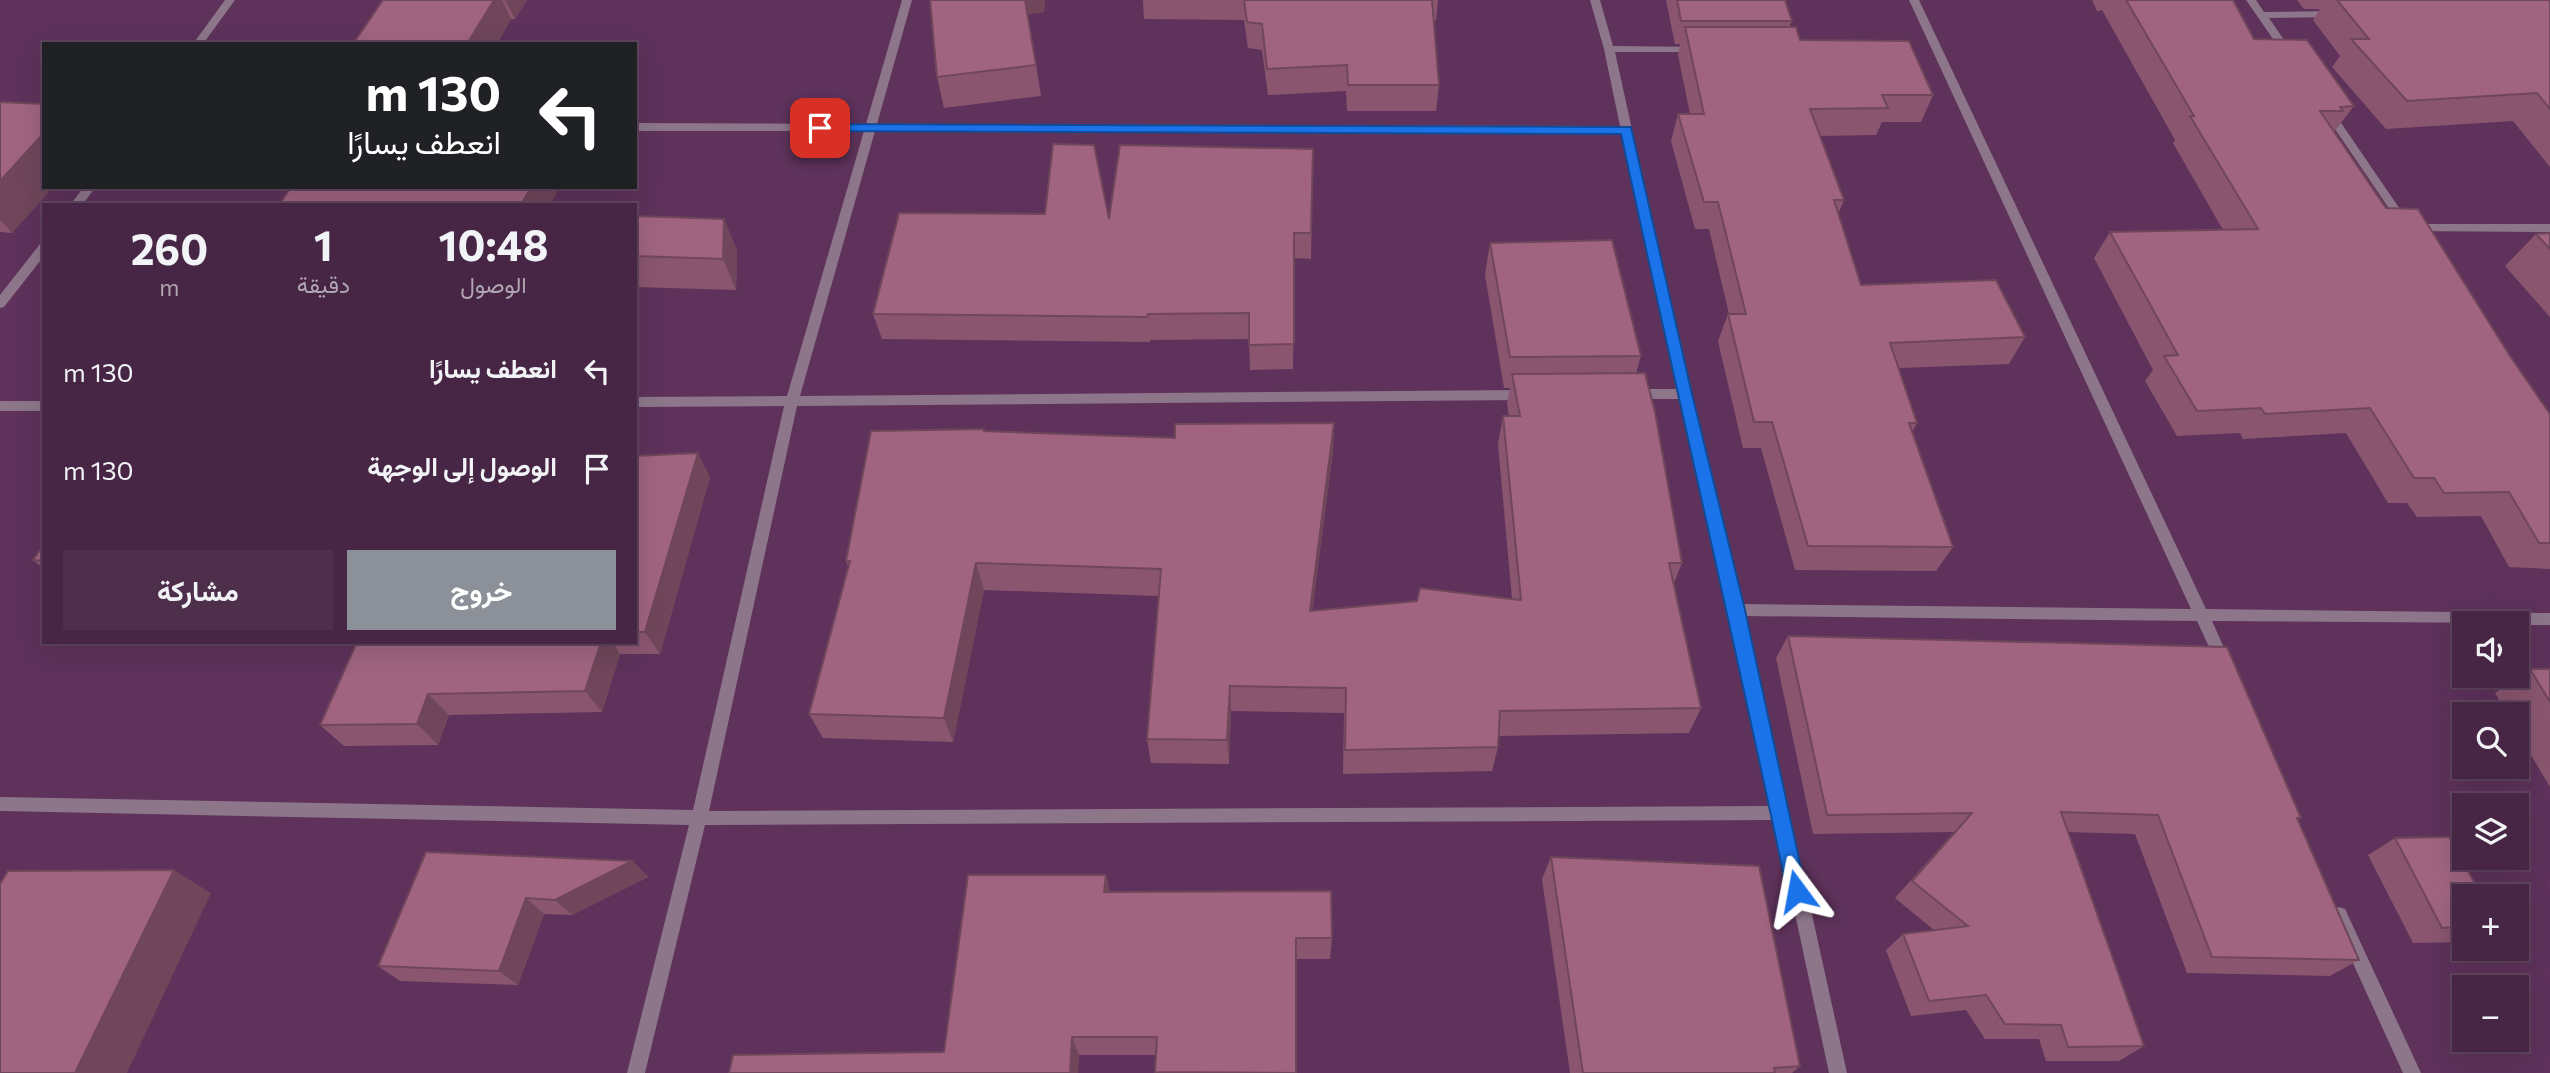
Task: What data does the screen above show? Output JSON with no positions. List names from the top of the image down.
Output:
{
  "page": {
    "turn": ["130 m", "انعطف يسارًا"],
    "eta": [
      "10:48",
      "الوصول",
      "1",
      "دقيقة",
      "260",
      "m"
    ],
    "list": [
      {
        "name": "انعطف يسارًا",
        "value": "130 m"
      },
      {
        "name": "الوصول إلى الوجهة",
        "value": "130 m"
      }
    ],
    "buttons": ["خروج", "مشاركة"],
    "map_buttons": ["+", "−"]
  }
}
